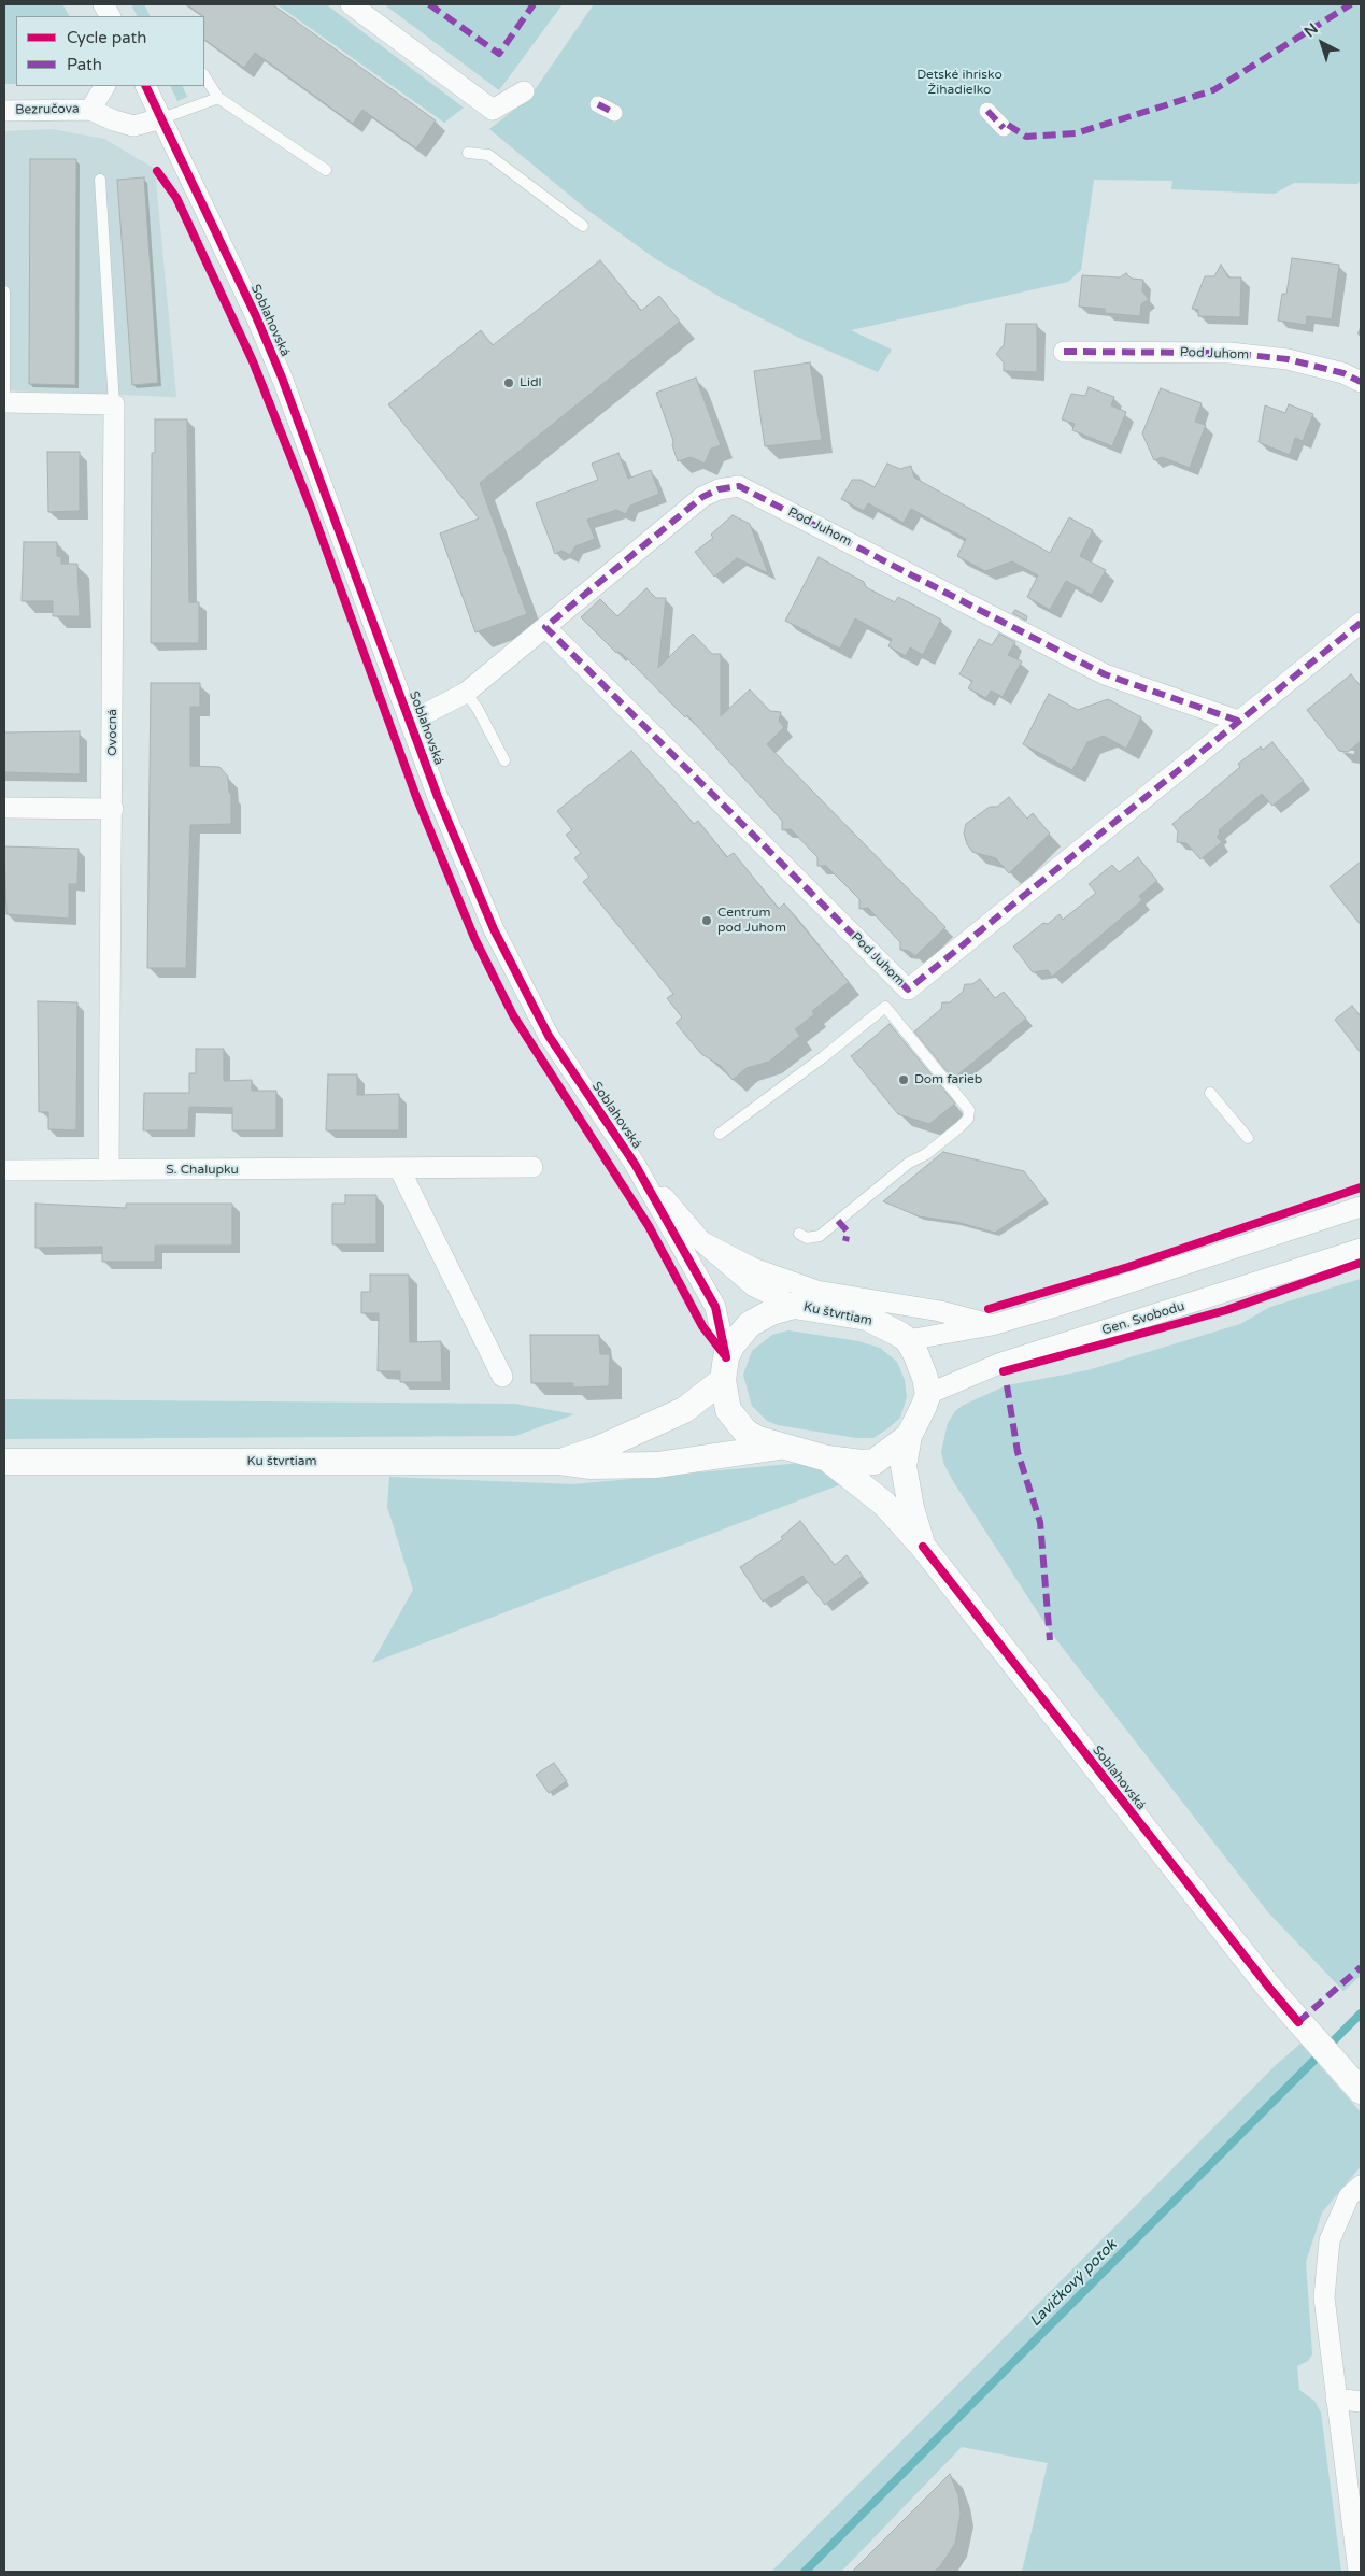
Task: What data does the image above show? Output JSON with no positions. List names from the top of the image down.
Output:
{
  "streets": {
    "street": [
      "Bezručova",
      "Soblahovská",
      "Pod Juhom",
      "Ovocná",
      "S. Chalupku",
      "Ku štvrtiam",
      "Gen. Svobodu"
    ]
  },
  "crossings": [
    ["Bezručova", "Soblahovská"],
    ["Soblahovská", "Pod Juhom"],
    ["Soblahovská", "Ku štvrtiam"],
    ["Soblahovská", "Gen. Svobodu"],
    ["Ovocná", "S. Chalupku"],
    ["Ku štvrtiam", "Gen. Svobodu"]
  ],
  "water": ["Lavičkový potok"],
  "parks": ["Detské ihrisko Žihadielko"],
  "places": ["Lidl", "Centrum pod Juhom", "Dom farieb"],
  "legend": ["Cycle path", "Path"],
  "north": "top left"
}
